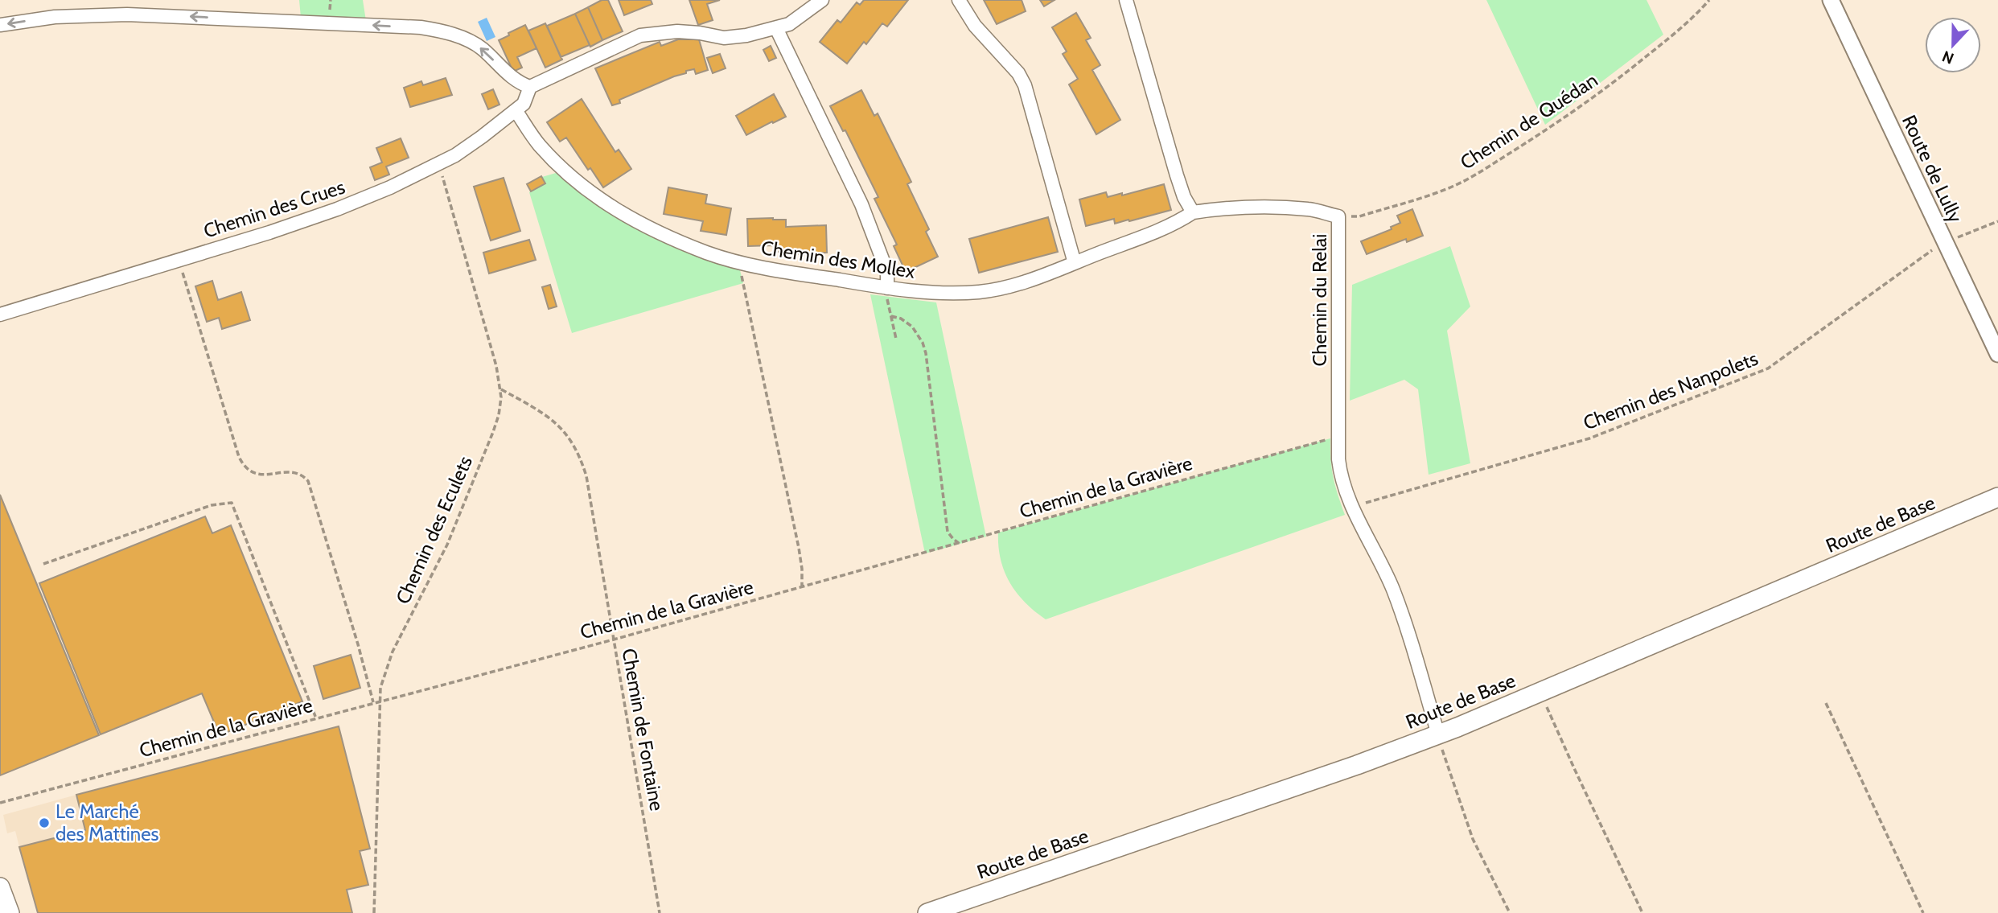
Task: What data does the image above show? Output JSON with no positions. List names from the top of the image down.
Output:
{
  "streets": {
    "main road": ["Route de Base"],
    "street": [
      "Route de Lully",
      "Chemin des Crues",
      "Chemin des Mollex",
      "Chemin du Relai"
    ],
    "path": [
      "Chemin de Quédan",
      "Chemin des Nanpolets",
      "Chemin de la Gravière",
      "Chemin des Eculets",
      "Chemin de Fontaine"
    ]
  },
  "crossings": [
    ["Chemin de Quédan", "Chemin du Relai"],
    ["Route de Lully", "Chemin des Nanpolets"],
    ["Chemin des Crues", "Chemin des Mollex"],
    ["Chemin des Crues", "Chemin des Eculets"],
    ["Chemin des Mollex", "Chemin du Relai"],
    ["Chemin du Relai", "Chemin des Nanpolets"],
    ["Chemin du Relai", "Chemin de la Gravière"],
    ["Chemin du Relai", "Route de Base"],
    ["Chemin de la Gravière", "Chemin des Eculets"],
    ["Chemin de la Gravière", "Chemin de Fontaine"],
    ["Chemin des Eculets", "Chemin de Fontaine"]
  ],
  "places": ["Le Marché des Mattines"],
  "north": "bottom"
}
